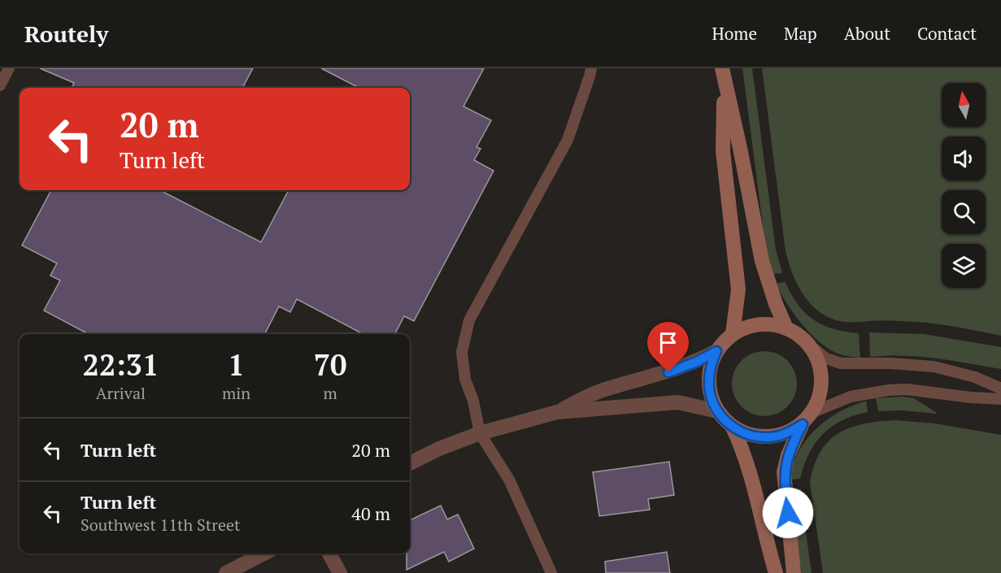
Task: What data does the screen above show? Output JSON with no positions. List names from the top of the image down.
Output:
{
  "north": "top",
  "page": {
    "header": "Routely",
    "nav": [
      "Home",
      "Map",
      "About",
      "Contact"
    ],
    "turn": ["20 m", "Turn left"],
    "eta": [
      "22:31",
      "Arrival",
      "1",
      "min",
      "70",
      "m"
    ],
    "list": [
      {
        "name": "Turn left",
        "value": "20 m"
      },
      {
        "name": "Turn left",
        "note": "Southwest 11th Street",
        "value": "40 m"
      }
    ]
  }
}
